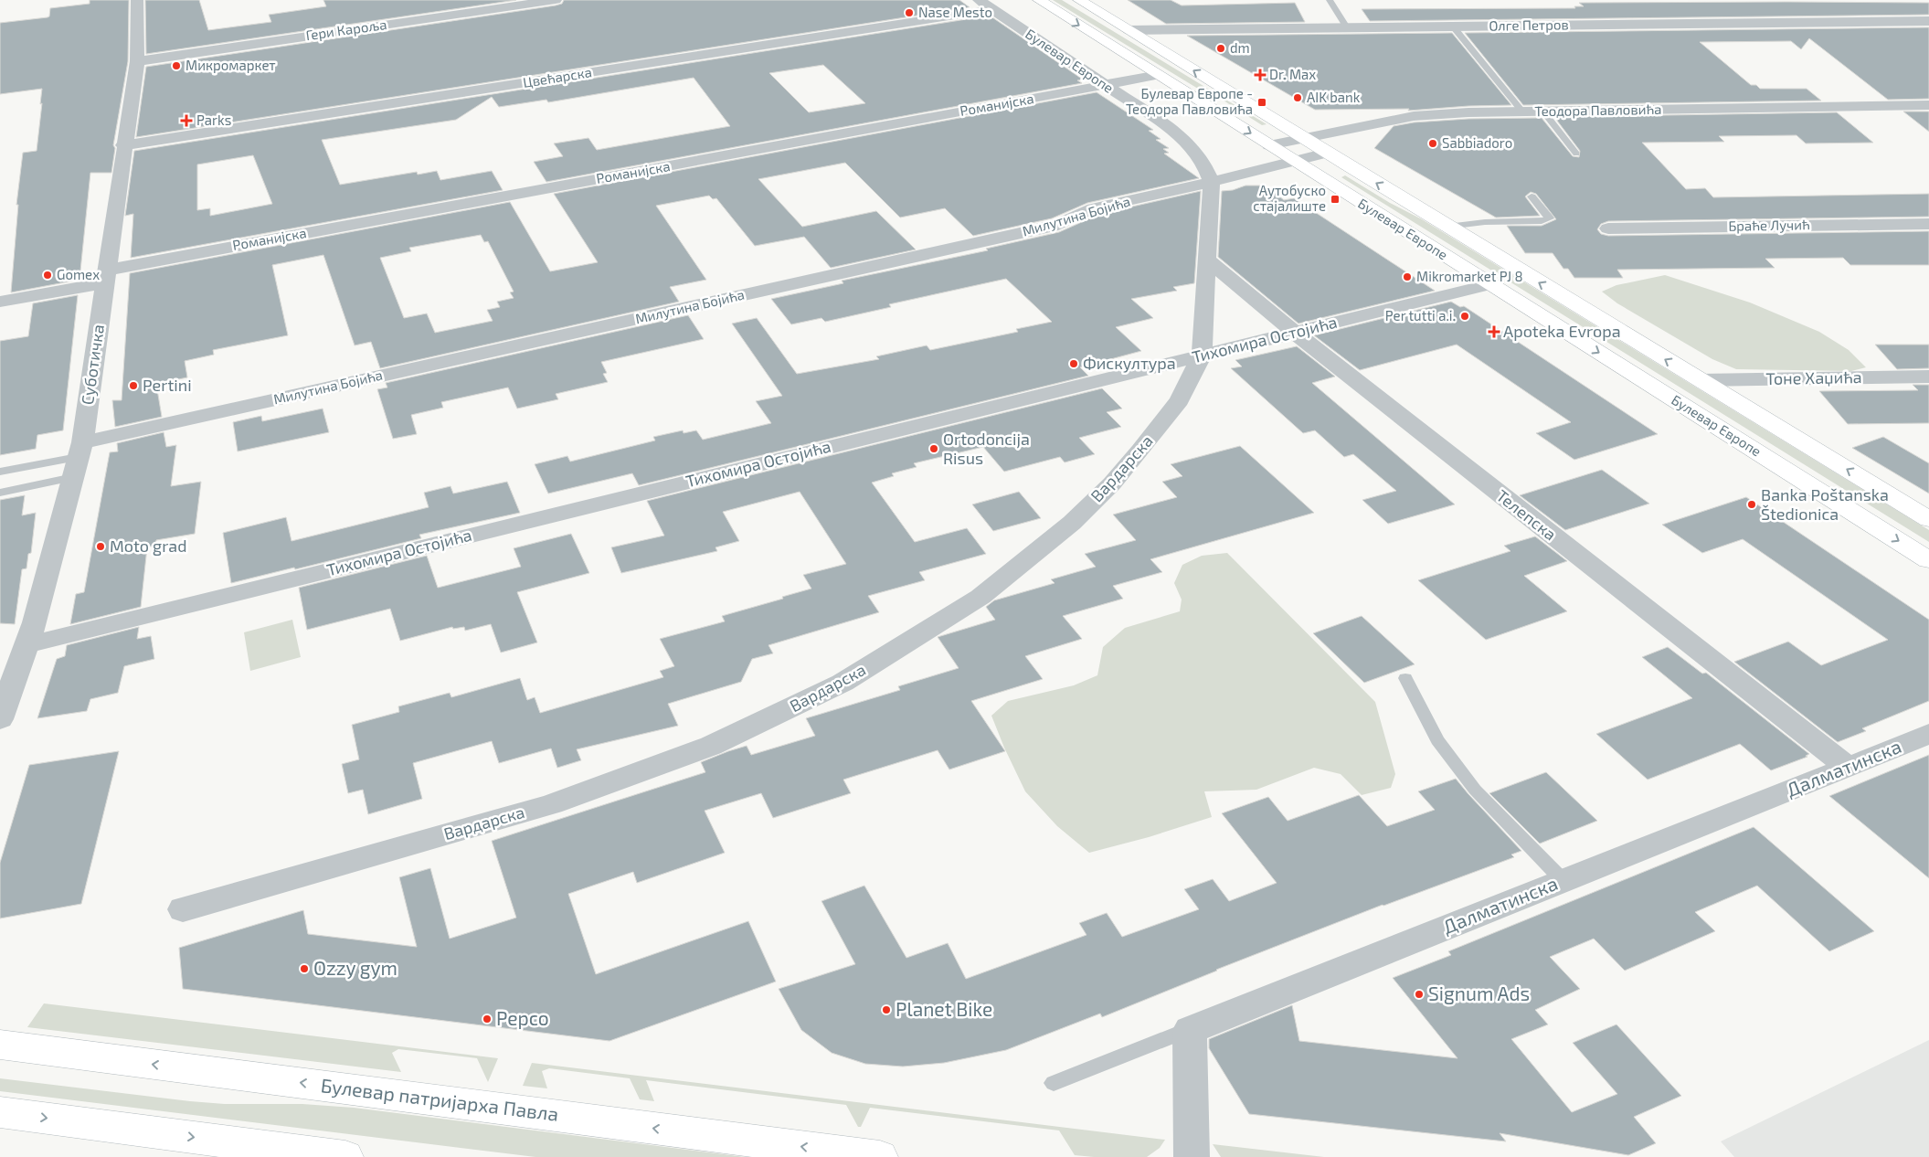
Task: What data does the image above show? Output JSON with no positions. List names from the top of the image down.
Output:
{
  "streets": {
    "main road": ["Булевар Европе", "Булевар патријарха Павла"],
    "street": [
      "Олге Петров",
      "Гери Кароља",
      "Цвећарска",
      "Романијска",
      "Теодора Павловића",
      "Милутина Бојића",
      "Браће Лучић",
      "Тихомира Остојића",
      "Суботичка",
      "Тоне Хаџића",
      "Вардарска",
      "Телепска",
      "Далматинска"
    ]
  },
  "crossings": [
    ["Олге Петров", "Булевар Европе"],
    ["Гери Кароља", "Суботичка"],
    ["Булевар Европе", "Цвећарска"],
    ["Булевар Европе", "Романијска"],
    ["Булевар Европе", "Теодора Павловића"],
    ["Булевар Европе", "Милутина Бојића"],
    ["Булевар Европе", "Тихомира Остојића"],
    ["Булевар Европе", "Тоне Хаџића"],
    ["Булевар Европе", "Вардарска"],
    ["Цвећарска", "Суботичка"],
    ["Романијска", "Суботичка"],
    ["Милутина Бојића", "Суботичка"],
    ["Милутина Бојића", "Вардарска"],
    ["Тихомира Остојића", "Суботичка"],
    ["Тихомира Остојића", "Вардарска"],
    ["Тихомира Остојића", "Телепска"],
    ["Вардарска", "Телепска"],
    ["Телепска", "Далматинска"]
  ],
  "places": {
    "other": [
      "Nase Mesto",
      "dm",
      "Микромаркет",
      "AIK bank",
      "Sabbiadoro",
      "Gomex",
      "Mikromarket PJ 8",
      "Per tutti a.i.",
      "Фискултура",
      "Pertini",
      "Ortodoncija Risus",
      "Banka Poštanska Štedionica",
      "Moto grad",
      "Ozzy gym",
      "Signum Ads",
      "Planet Bike",
      "Pepco"
    ],
    "health": ["Dr. Max", "Parks", "Apoteka Evropa"],
    "transit": ["Булевар Европе - Теодора Павловића", "Аутобуско стајалиште"]
  }
}
